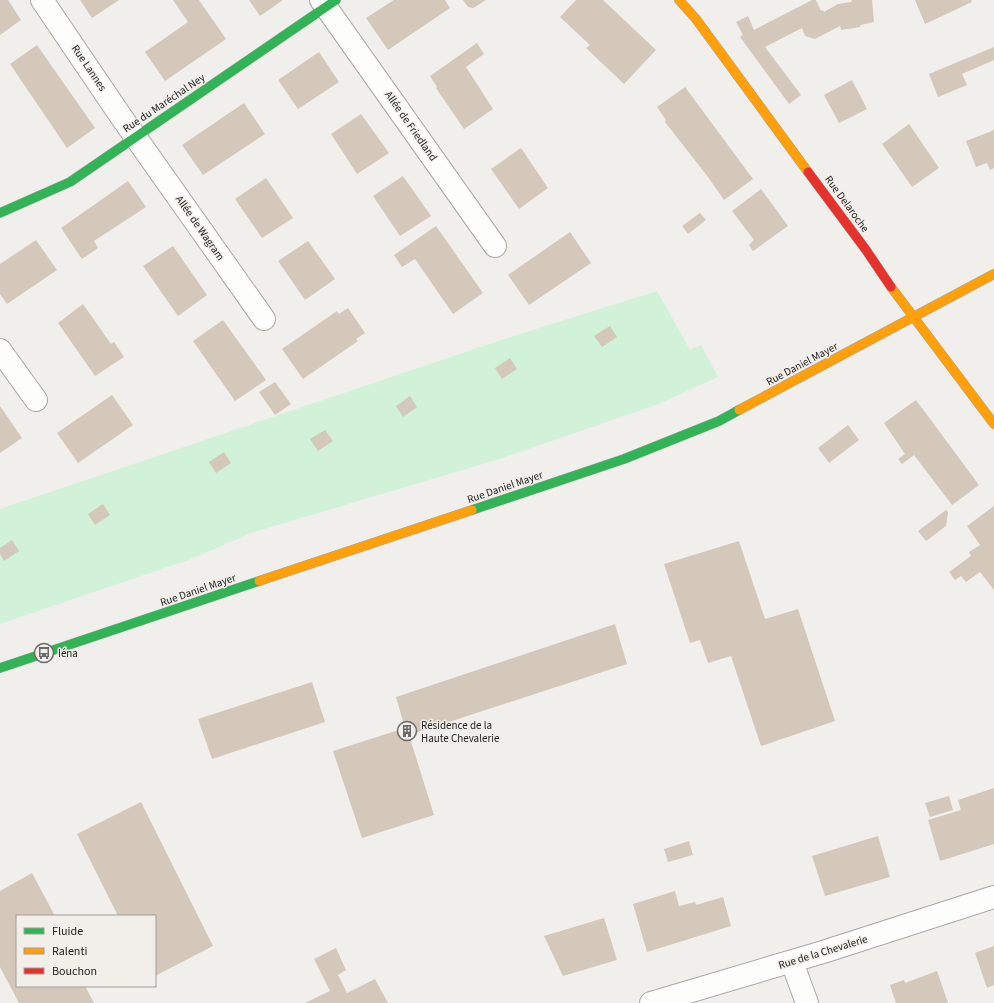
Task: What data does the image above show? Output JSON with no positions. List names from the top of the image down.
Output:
{
  "streets": {
    "main road": ["Rue du Maréchal Ney", "Rue Delaroche", "Rue Daniel Mayer"],
    "street": [
      "Rue Lannes",
      "Allée de Friedland",
      "Allée de Wagram",
      "Rue de la Chevalerie"
    ]
  },
  "crossings": [
    ["Rue Lannes", "Rue du Maréchal Ney"],
    ["Rue Lannes", "Allée de Wagram"],
    ["Rue du Maréchal Ney", "Allée de Friedland"],
    ["Rue du Maréchal Ney", "Allée de Wagram"],
    ["Rue Delaroche", "Rue Daniel Mayer"]
  ],
  "places": {
    "bus stop": ["Iéna"],
    "building": ["Résidence de la Haute Chevalerie"]
  },
  "legend": ["Fluide", "Ralenti", "Bouchon"]
}
